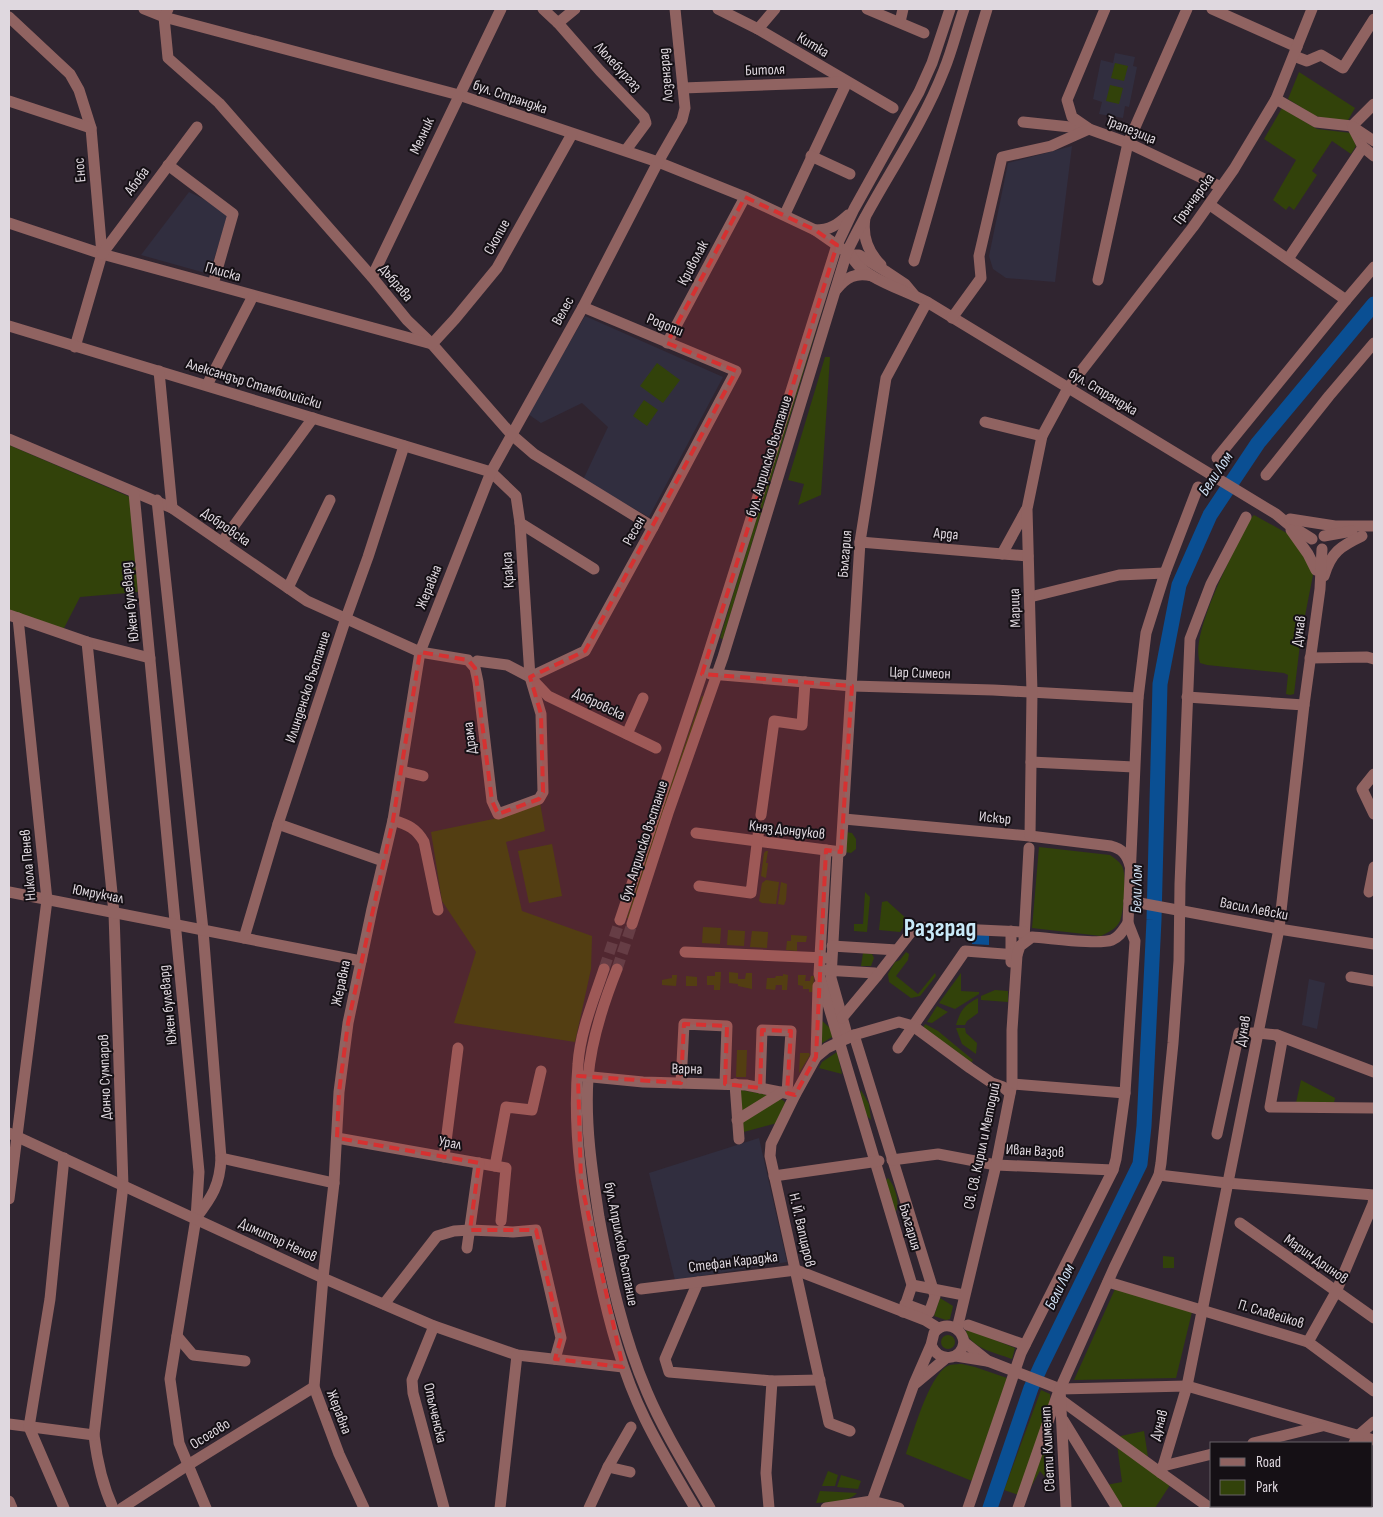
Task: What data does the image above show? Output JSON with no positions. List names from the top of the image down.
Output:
{
  "streets": {
    "street": [
      "Китка",
      "Люлебургаз",
      "Битоля",
      "Лозенград",
      "бул. Странджа",
      "Трапезица",
      "Мелник",
      "Енос",
      "Абоба",
      "Грънчарска",
      "Скопие",
      "Криволак",
      "Плиска",
      "Дъбрава",
      "Велес",
      "Родопи",
      "Александър Стамболийски",
      "бул. Априлско въстание",
      "Добровска",
      "Ресен",
      "Арда",
      "България",
      "Кракра",
      "Жеравна",
      "Южен булевард",
      "Марица",
      "Дунав",
      "Цар Симеон",
      "Илинденско въстание",
      "Драма",
      "Искър",
      "Княз Дондуков",
      "Никола Пенев",
      "Юмрукчал",
      "Васил Левски",
      "Варна",
      "Дончо Сумпаров",
      "Урал",
      "Св. Св. Кирил и Методий",
      "Иван Вазов",
      "Н. Й. Вапцаров",
      "Димитър Ненов",
      "Марин Дринов",
      "Стефан Караджа",
      "П. Славейков",
      "Опълченска",
      "Осогово",
      "Свети Климент"
    ]
  },
  "crossings": [
    ["Китка", "Битоля"],
    ["Люлебургаз", "бул. Странджа"],
    ["Битоля", "Лозенград"],
    ["Лозенград", "бул. Странджа"],
    ["Лозенград", "Велес"],
    ["бул. Странджа", "Мелник"],
    ["бул. Странджа", "Грънчарска"],
    ["бул. Странджа", "Скопие"],
    ["бул. Странджа", "Криволак"],
    ["бул. Странджа", "Дъбрава"],
    ["бул. Странджа", "Велес"],
    ["бул. Странджа", "бул. Априлско въстание"],
    ["бул. Странджа", "България"],
    ["бул. Странджа", "Марица"],
    ["бул. Странджа", "Дунав"],
    ["Трапезица", "Грънчарска"],
    ["Мелник", "Дъбрава"],
    ["Енос", "Абоба"],
    ["Енос", "Плиска"],
    ["Енос", "Александър Стамболийски"],
    ["Абоба", "Плиска"],
    ["Грънчарска", "Марица"],
    ["Скопие", "Плиска"],
    ["Скопие", "Дъбрава"],
    ["Криволак", "Родопи"],
    ["Плиска", "Дъбрава"],
    ["Дъбрава", "Велес"],
    ["Дъбрава", "Ресен"],
    ["Велес", "Родопи"],
    ["Велес", "Александър Стамболийски"],
    ["Велес", "Кракра"],
    ["Велес", "Жеравна"],
    ["Родопи", "Ресен"],
    ["Александър Стамболийски", "Кракра"],
    ["Александър Стамболийски", "Жеравна"],
    ["Александър Стамболийски", "Илинденско въстание"],
    ["бул. Априлско въстание", "Цар Симеон"],
    ["бул. Априлско въстание", "Варна"],
    ["бул. Априлско въстание", "Димитър Ненов"],
    ["Добровска", "Ресен"],
    ["Добровска", "Кракра"],
    ["Добровска", "Жеравна"],
    ["Добровска", "Южен булевард"],
    ["Добровска", "Илинденско въстание"],
    ["Добровска", "Драма"],
    ["Ресен", "Кракра"],
    ["Арда", "България"],
    ["Арда", "Марица"],
    ["България", "Цар Симеон"],
    ["България", "Искър"],
    ["България", "Княз Дондуков"],
    ["България", "Иван Вазов"],
    ["България", "Н. Й. Вапцаров"],
    ["България", "Стефан Караджа"],
    ["Кракра", "Жеравна"],
    ["Кракра", "Драма"],
    ["Жеравна", "Урал"],
    ["Жеравна", "Димитър Ненов"],
    ["Жеравна", "Осогово"],
    ["Южен булевард", "Юмрукчал"],
    ["Южен булевард", "Димитър Ненов"],
    ["Южен булевард", "Осогово"],
    ["Марица", "Цар Симеон"],
    ["Марица", "Искър"],
    ["Марица", "Св. Св. Кирил и Методий"],
    ["Дунав", "Васил Левски"],
    ["Дунав", "П. Славейков"],
    ["Искър", "Княз Дондуков"],
    ["Никола Пенев", "Юмрукчал"],
    ["Никола Пенев", "Димитър Ненов"],
    ["Юмрукчал", "Дончо Сумпаров"],
    ["Варна", "Н. Й. Вапцаров"],
    ["Дончо Сумпаров", "Димитър Ненов"],
    ["Св. Св. Кирил и Методий", "Иван Вазов"],
    ["Св. Св. Кирил и Методий", "Стефан Караджа"],
    ["Н. Й. Вапцаров", "Стефан Караджа"],
    ["Димитър Ненов", "Опълченска"]
  ],
  "districts": ["Разград"],
  "water": ["Бели Лом"],
  "legend": ["Road", "Park"]
}
